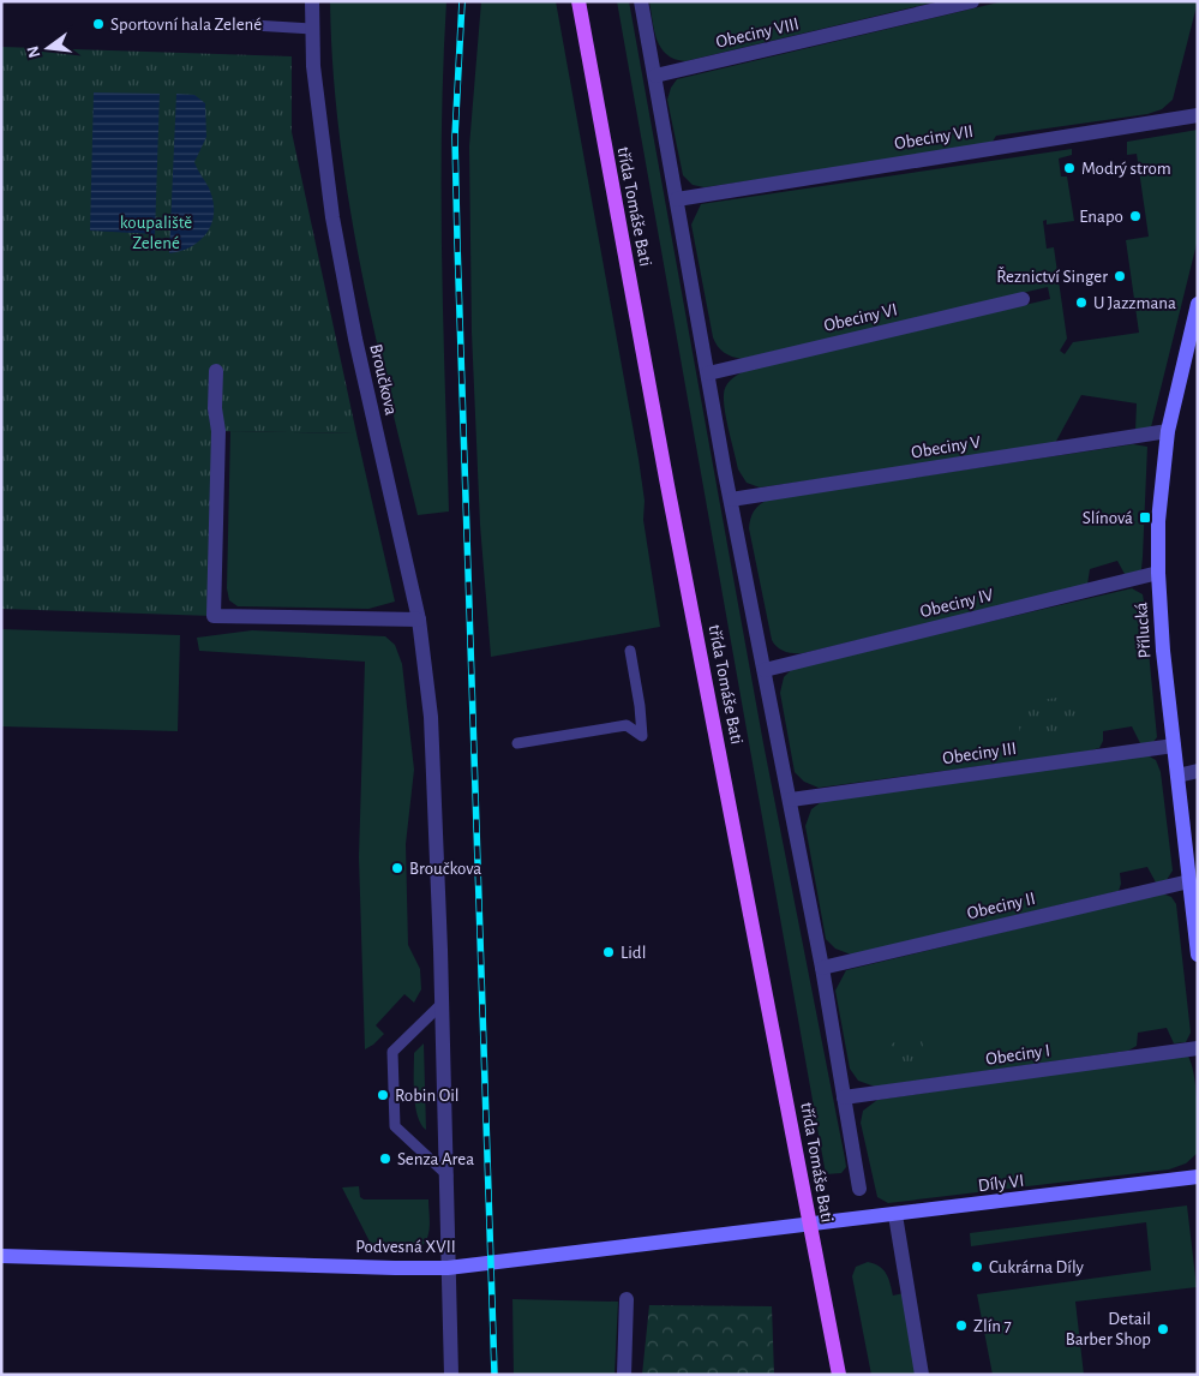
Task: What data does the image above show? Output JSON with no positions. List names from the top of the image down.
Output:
{
  "streets": {
    "main road": ["třída Tomáše Bati"],
    "street": [
      "Obeciny VIII",
      "Obeciny VII",
      "Obeciny VI",
      "Broučkova",
      "Obeciny V",
      "Obeciny IV",
      "Přílucká",
      "Obeciny III",
      "Obeciny II",
      "Obeciny I",
      "Díly VI",
      "Podvesná XVII"
    ]
  },
  "crossings": [
    ["třída Tomáše Bati", "Díly VI"],
    ["třída Tomáše Bati", "Podvesná XVII"],
    ["Broučkova", "Podvesná XVII"],
    ["Obeciny V", "Přílucká"],
    ["Obeciny IV", "Přílucká"],
    ["Přílucká", "Obeciny III"],
    ["Přílucká", "Obeciny II"],
    ["Díly VI", "Podvesná XVII"]
  ],
  "parks": ["koupaliště Zelené"],
  "places": {
    "other": [
      "Sportovní hala Zelené",
      "Modrý strom",
      "Enapo",
      "Řeznictví Singer",
      "U Jazzmana",
      "Broučkova",
      "Lidl",
      "Robin Oil",
      "Senza Area",
      "Cukrárna Díly",
      "Zlín 7",
      "Detail Barber Shop"
    ],
    "transit": ["Slínová"]
  },
  "north": "left"
}
